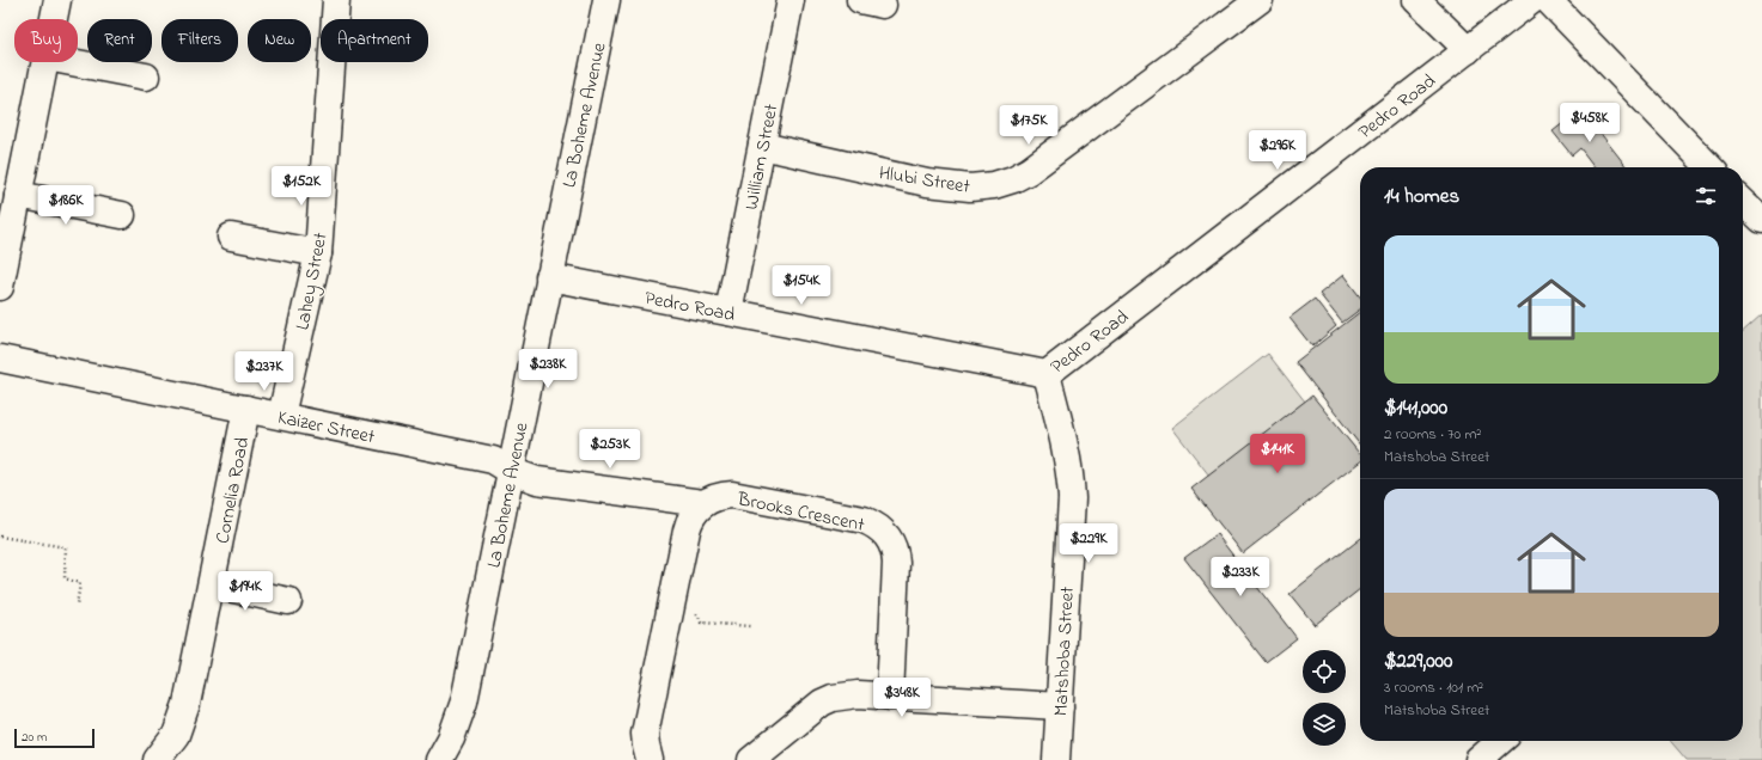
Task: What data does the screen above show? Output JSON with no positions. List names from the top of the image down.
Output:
{
  "streets": {
    "street": [
      "Pedro Road",
      "La Boheme Avenue",
      "William Street",
      "Hlubi Street",
      "Lahey Street",
      "Kaizer Street",
      "Cornelia Road",
      "Brooks Crescent",
      "Matshoba Street"
    ]
  },
  "crossings": [
    ["Pedro Road", "La Boheme Avenue"],
    ["Pedro Road", "William Street"],
    ["Pedro Road", "Matshoba Street"],
    ["La Boheme Avenue", "Kaizer Street"],
    ["William Street", "Hlubi Street"],
    ["Lahey Street", "Kaizer Street"],
    ["Kaizer Street", "Cornelia Road"],
    ["Kaizer Street", "Brooks Crescent"]
  ],
  "scale_bar": "20 m",
  "page": {
    "chip": [
      "Buy",
      "Rent",
      "Filters",
      "New",
      "Apartment"
    ],
    "price": [
      "$458K",
      "$175K",
      "$296K",
      "$152K",
      "$186K",
      "$154K",
      "$238K",
      "$237K",
      "$253K",
      "$141K",
      "$229K",
      "$233K",
      "$194K",
      "$348K"
    ],
    "heading": "14 homes",
    "list": [
      {
        "name": "$141,000",
        "note": "2 rooms · 70 m² · Matshoba Street"
      },
      {
        "name": "$229,000",
        "note": "3 rooms · 101 m² · Matshoba Street"
      }
    ],
    "scale": "20 m"
  }
}
